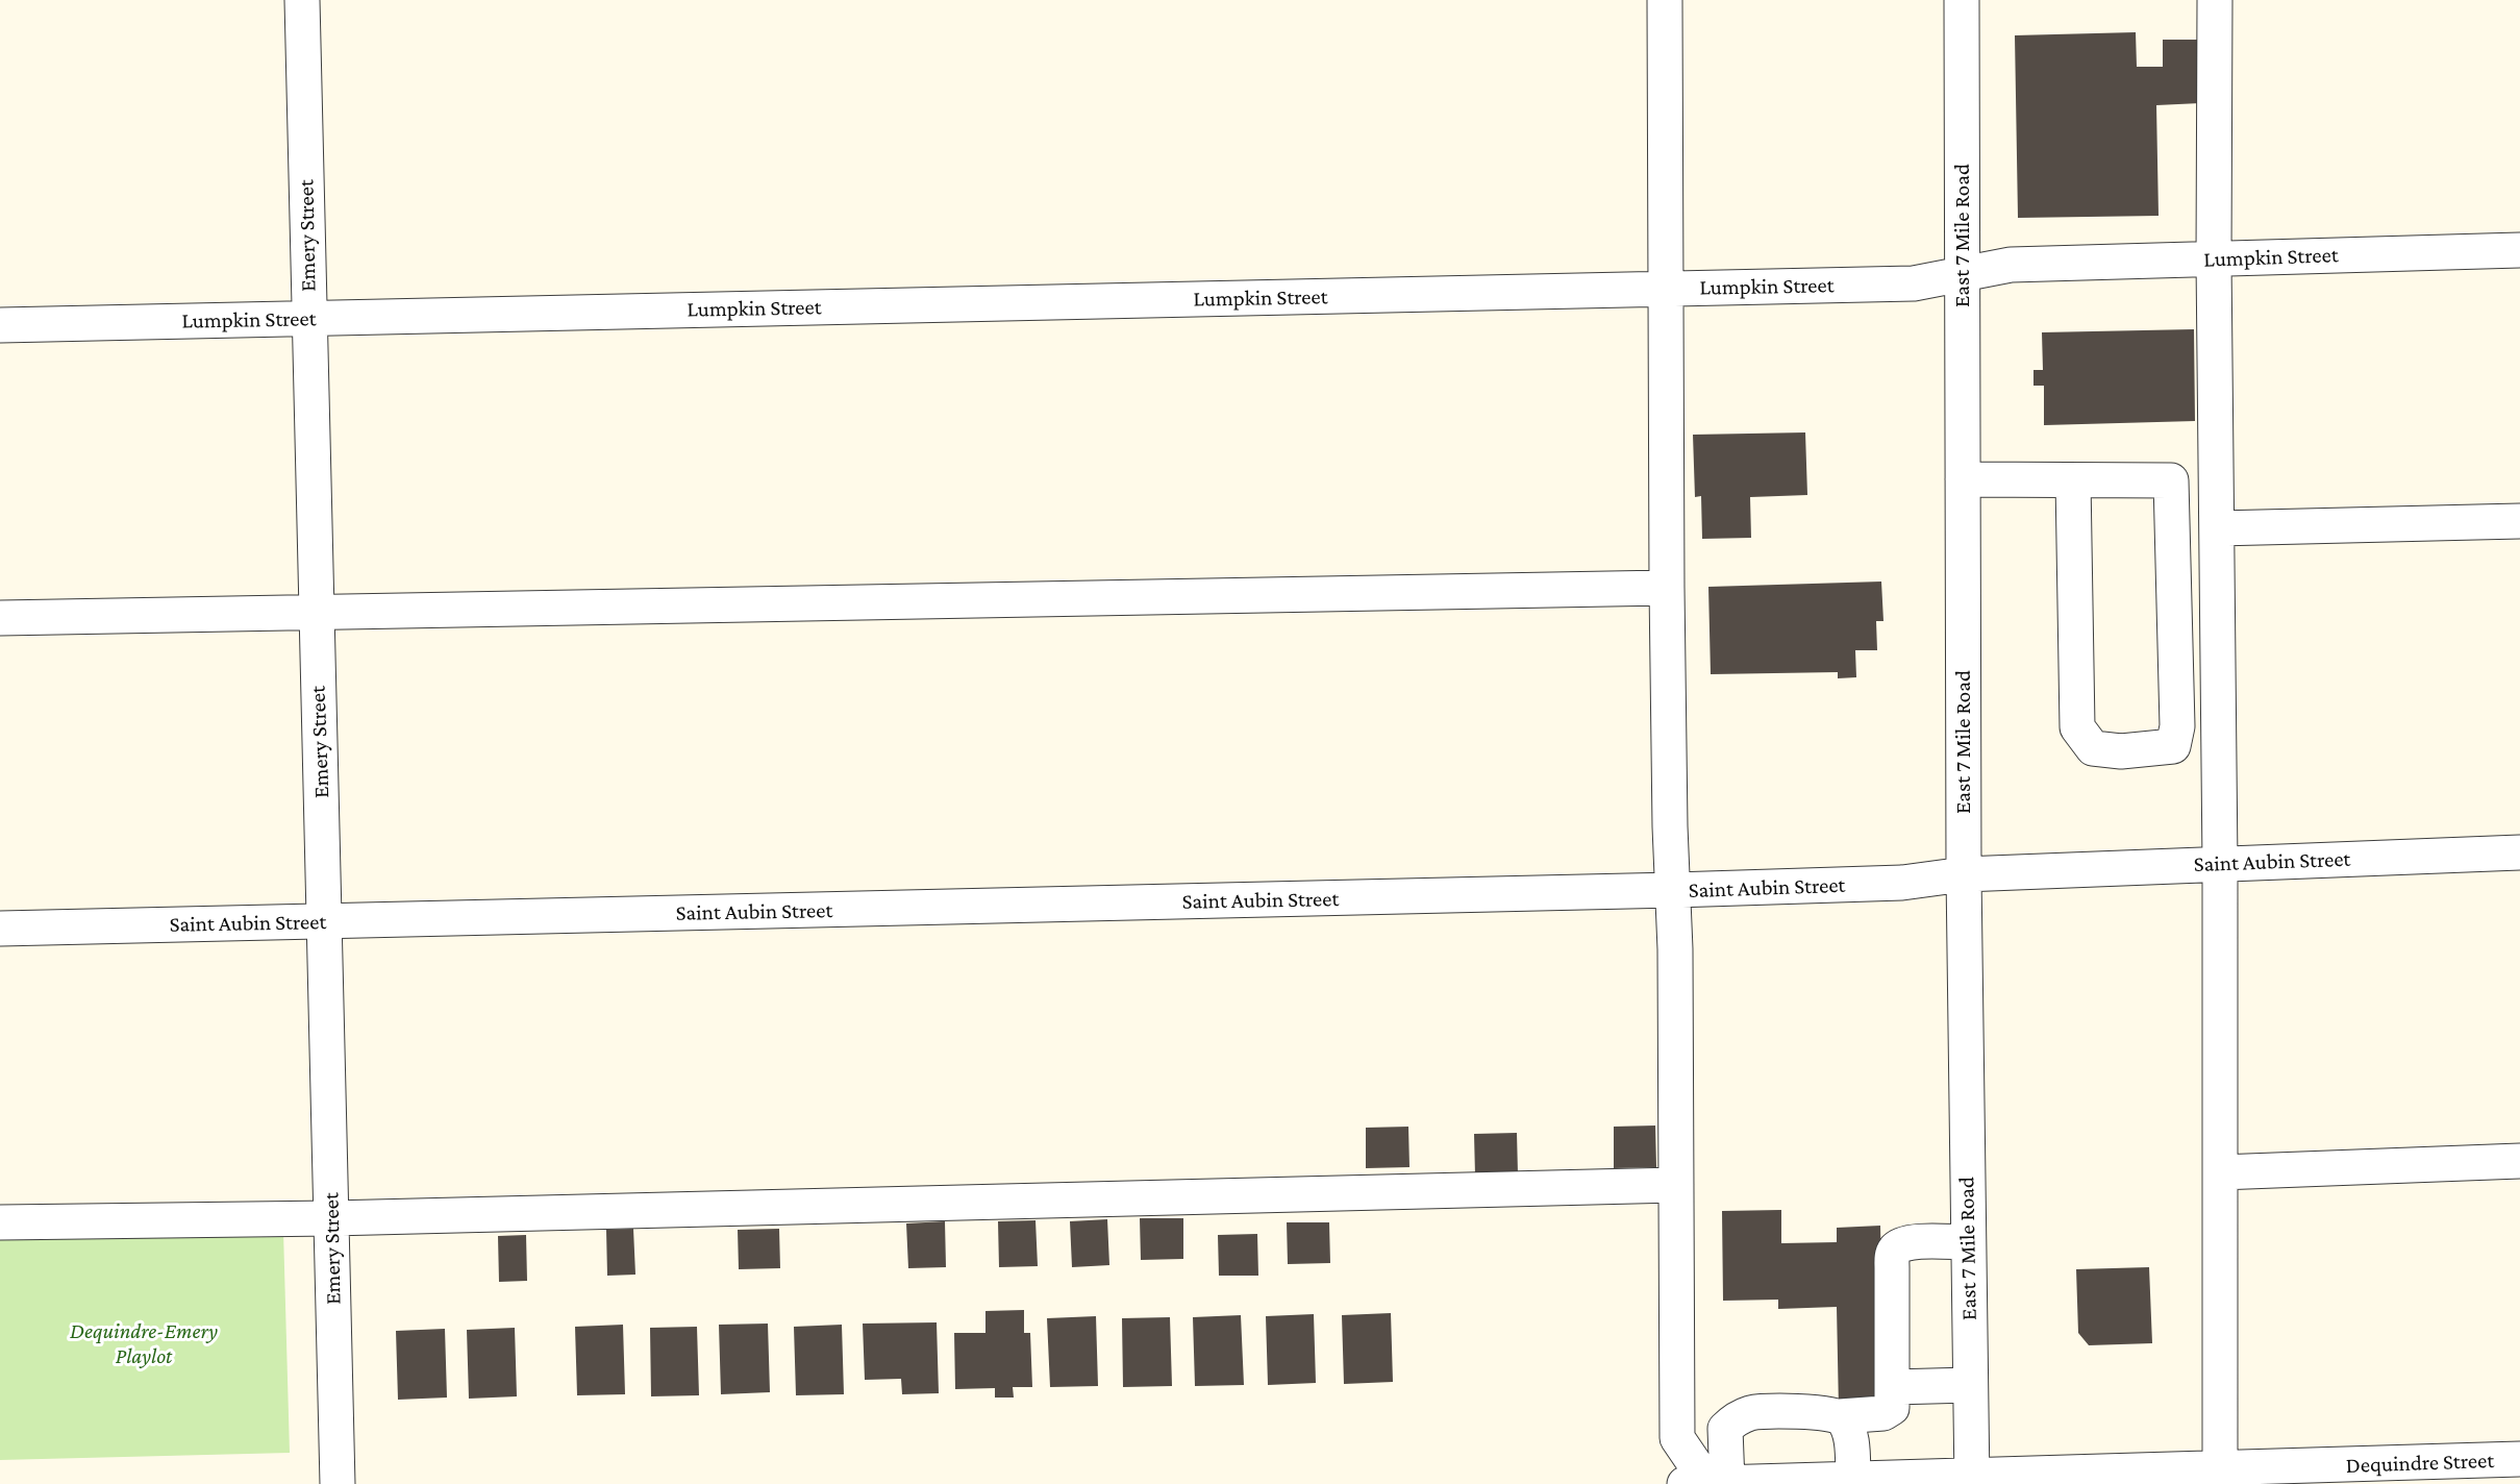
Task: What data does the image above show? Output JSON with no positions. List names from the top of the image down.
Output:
{
  "streets": {
    "street": [
      "Emery Street",
      "East 7 Mile Road",
      "Lumpkin Street",
      "Saint Aubin Street",
      "Dequindre Street"
    ]
  },
  "crossings": [
    ["Emery Street", "Lumpkin Street"],
    ["Emery Street", "Saint Aubin Street"],
    ["East 7 Mile Road", "Lumpkin Street"],
    ["East 7 Mile Road", "Saint Aubin Street"],
    ["East 7 Mile Road", "Dequindre Street"]
  ],
  "parks": ["Dequindre-Emery Playlot"]
}
